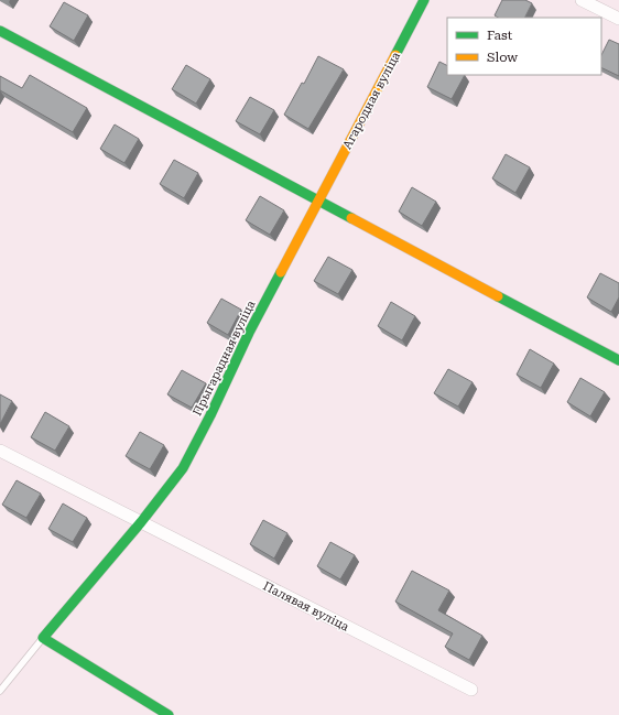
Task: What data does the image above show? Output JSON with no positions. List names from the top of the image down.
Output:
{
  "streets": {
    "street": ["Агародная вуліца", "Прыгарадная вуліца", "Палявая вуліца"]
  },
  "crossings": [
    ["Агародная вуліца", "Прыгарадная вуліца"],
    ["Прыгарадная вуліца", "Палявая вуліца"]
  ],
  "legend": ["Fast", "Slow"]
}
